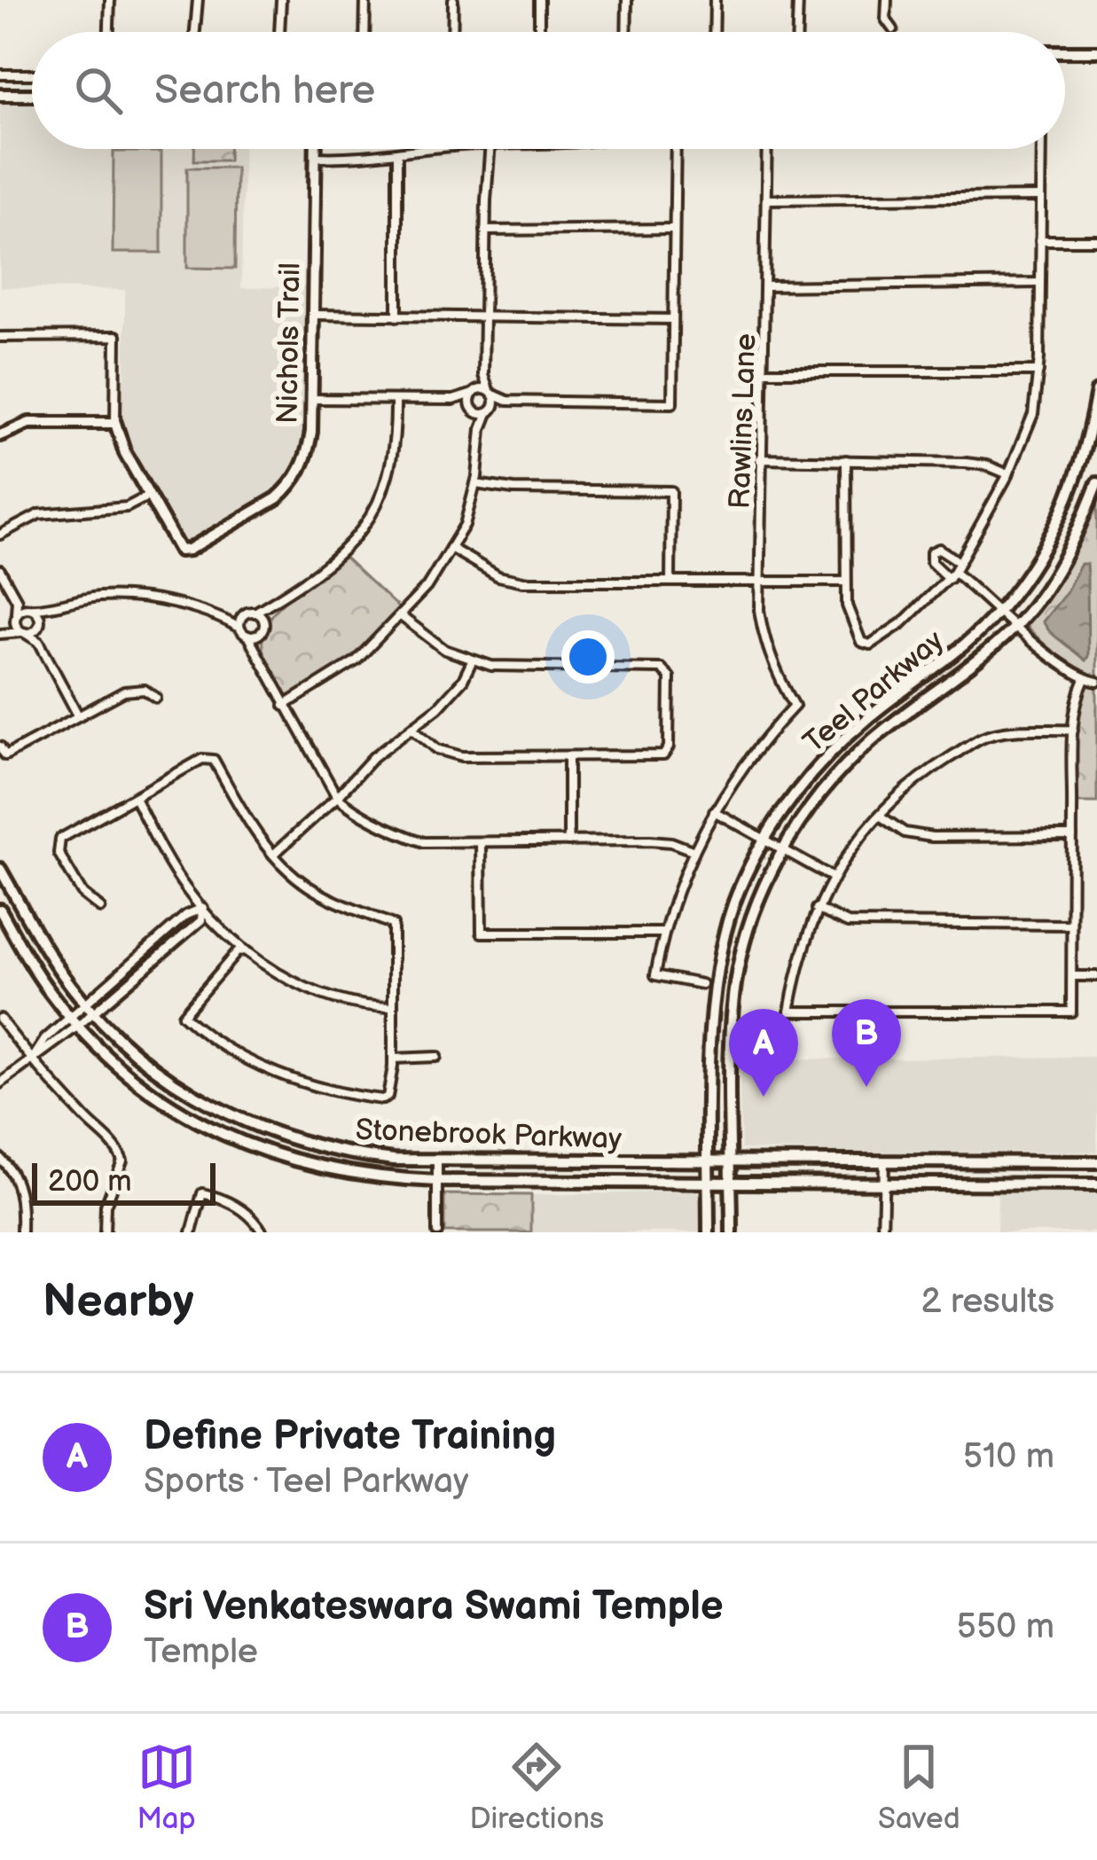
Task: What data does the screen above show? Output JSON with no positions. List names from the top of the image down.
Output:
{
  "streets": {
    "main road": ["Nichols Trail", "Teel Parkway", "Stonebrook Parkway"],
    "street": ["Rawlins Lane"]
  },
  "crossings": [
    ["Teel Parkway", "Stonebrook Parkway"]
  ],
  "scale_bar": "200 m",
  "page": {
    "search": "Search here",
    "pins": ["B", "A"],
    "scale": "200 m",
    "heading": ["Nearby", "2 results"],
    "list": [
      {
        "mark": "A",
        "name": "Define Private Training",
        "note": "Sports · Teel Parkway",
        "value": "510 m"
      },
      {
        "mark": "B",
        "name": "Sri Venkateswara Swami Temple",
        "note": "Temple",
        "value": "550 m"
      }
    ],
    "nav": ["Map", "Directions", "Saved"]
  }
}
